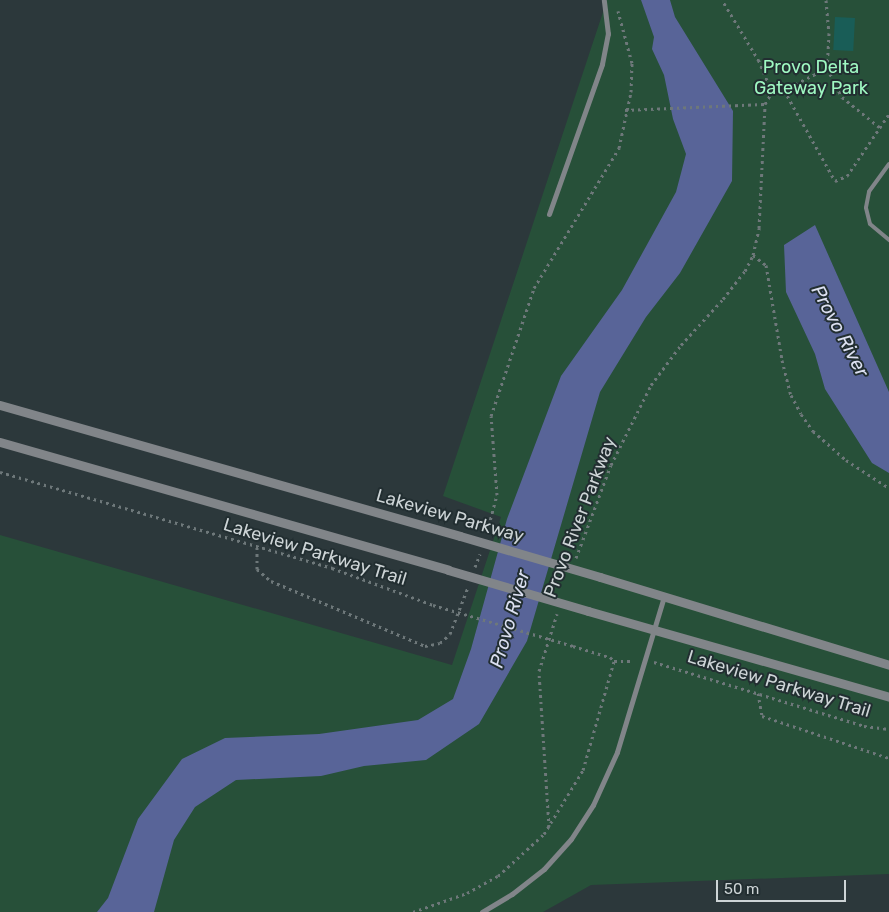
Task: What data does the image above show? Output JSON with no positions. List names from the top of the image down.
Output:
{
  "streets": {
    "street": ["Lakeview Parkway"],
    "path": ["Provo River Parkway", "Lakeview Parkway Trail"]
  },
  "water": ["Provo River"],
  "parks": ["Provo Delta Gateway Park"],
  "scale_bar": "50 m"
}
